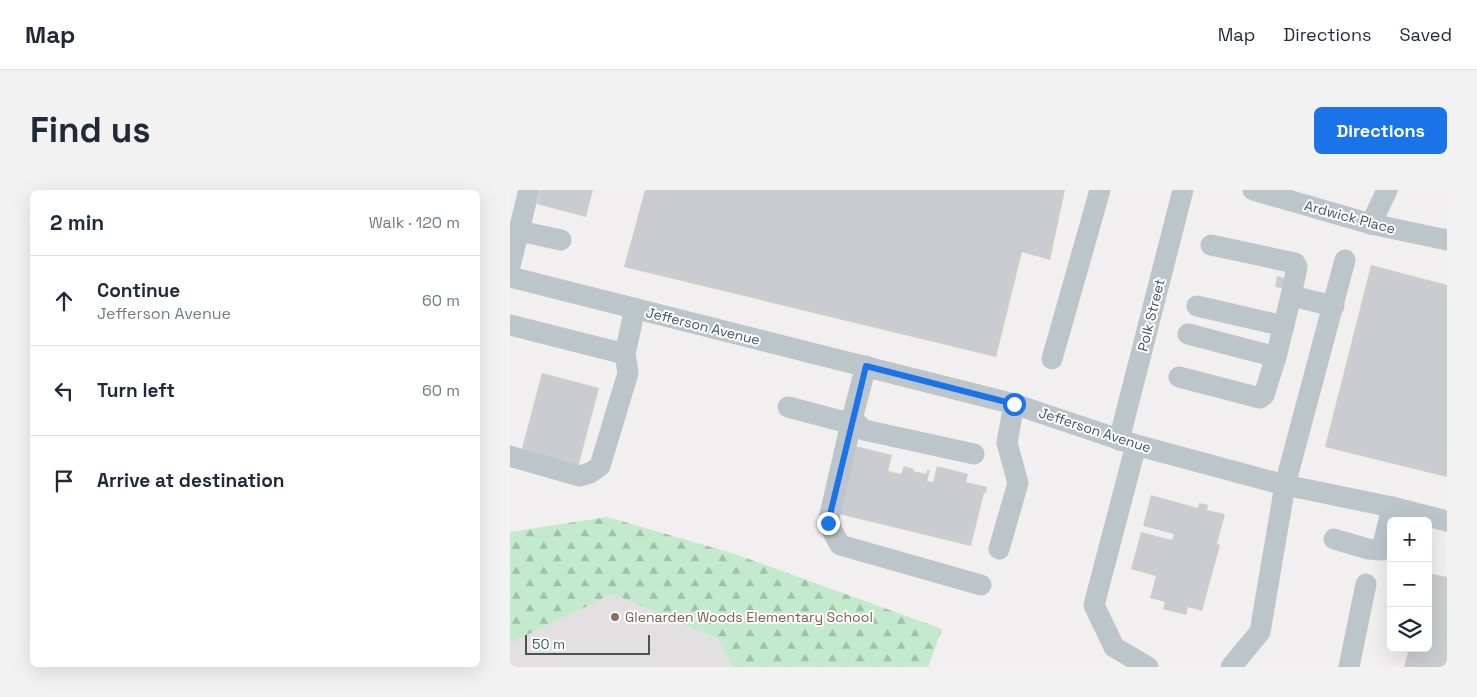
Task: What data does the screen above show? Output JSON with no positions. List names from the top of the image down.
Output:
{
  "streets": {
    "street": ["Ardwick Place", "Polk Street", "Jefferson Avenue"]
  },
  "crossings": [
    ["Polk Street", "Jefferson Avenue"]
  ],
  "places": ["Glenarden Woods Elementary School"],
  "scale_bar": "50 m",
  "page": {
    "header": "Map",
    "nav": ["Map", "Directions", "Saved"],
    "buttons": "Directions",
    "title": "Find us",
    "heading": ["2 min", "Walk · 120 m"],
    "list": [
      ["Continue", "Jefferson Avenue", "60 m"],
      ["Turn left", "60 m"],
      "Arrive at destination"
    ],
    "map_buttons": ["+", "−"],
    "scale": "50 m"
  }
}
